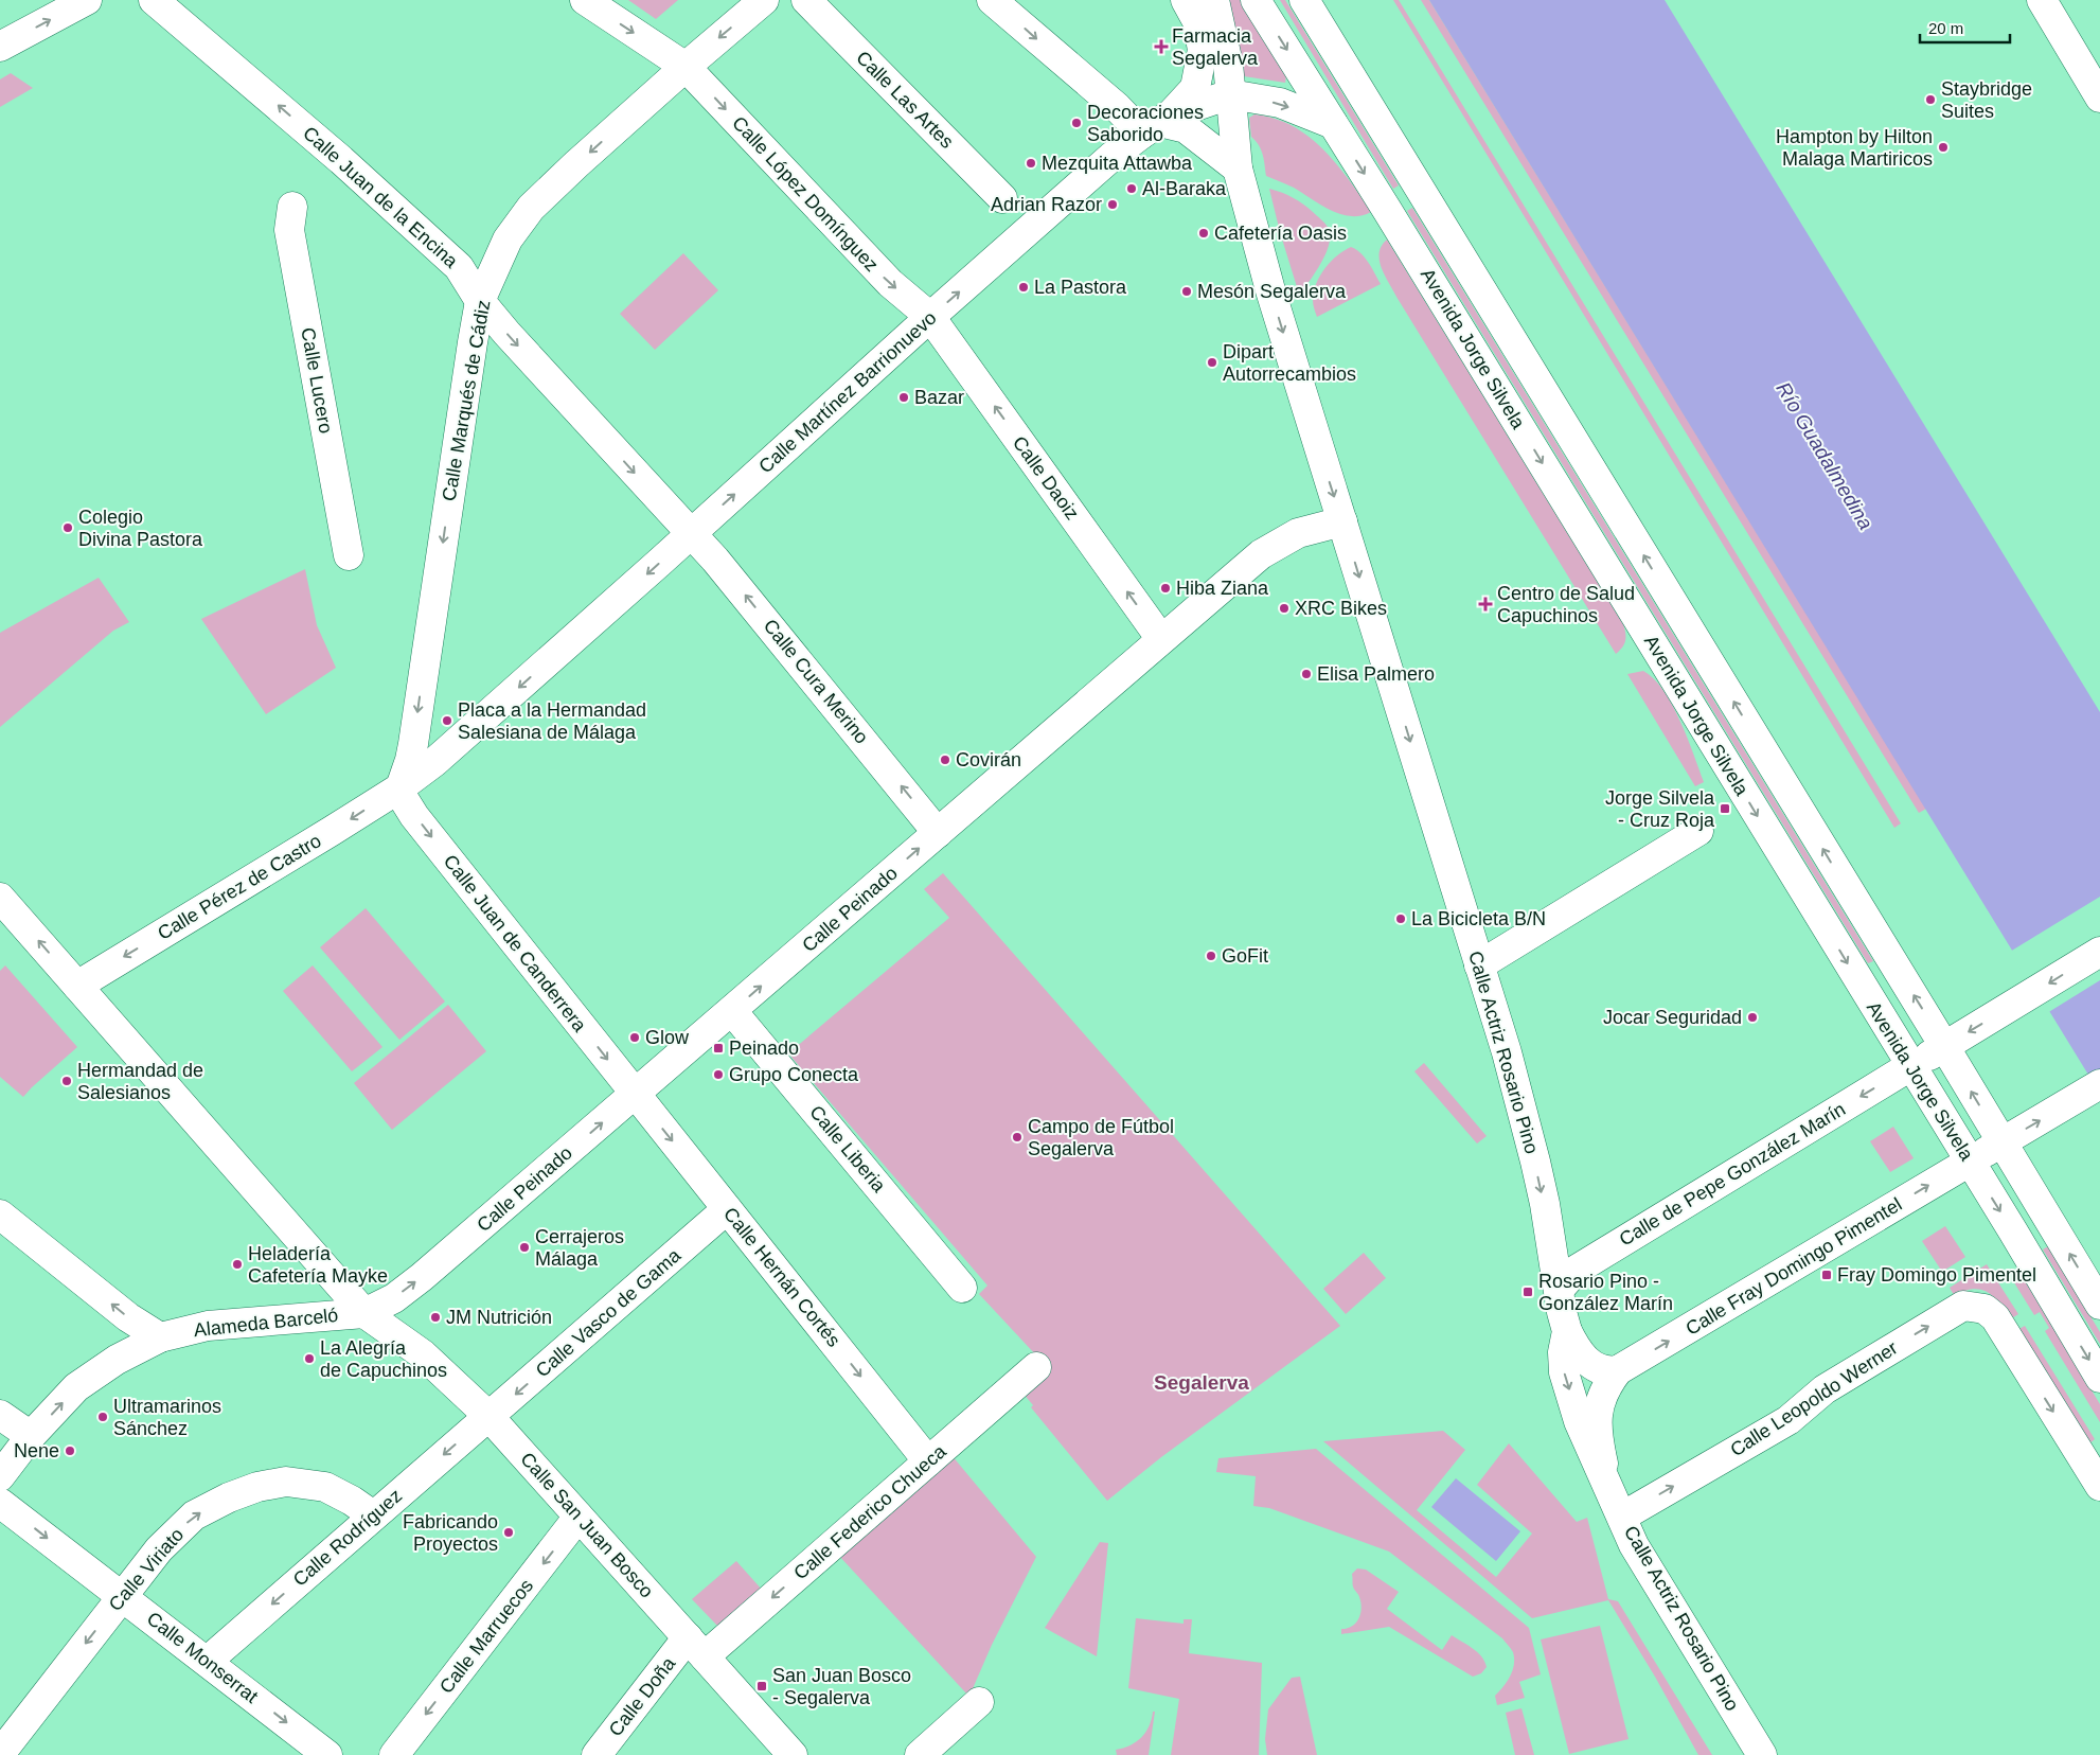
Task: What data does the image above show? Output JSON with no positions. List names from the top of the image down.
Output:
{
  "streets": {
    "street": [
      "Calle Las Artes",
      "Calle López Domínguez",
      "Calle Juan de la Encina",
      "Avenida Jorge Silvela",
      "Calle Lucero",
      "Calle Martínez Barrionuevo",
      "Calle Marqués de Cádiz",
      "Calle Daoiz",
      "Calle Cura Merino",
      "Calle Pérez de Castro",
      "Calle Peinado",
      "Calle Juan de Canderrera",
      "Calle Actriz Rosario Pino",
      "Calle Liberia",
      "Calle de Pepe González Marín",
      "Calle Fray Domingo Pimentel",
      "Calle Hernán Cortés",
      "Calle Vasco de Gama",
      "Alameda Barceló",
      "Calle Leopoldo Werner",
      "Calle Federico Chueca",
      "Calle San Juan Bosco",
      "Calle Rodríguez",
      "Calle Viriato",
      "Calle Marruecos",
      "Calle Monserrat",
      "Calle Doña"
    ]
  },
  "crossings": [
    ["Calle López Domínguez", "Calle Martínez Barrionuevo"],
    ["Calle López Domínguez", "Calle Marqués de Cádiz"],
    ["Calle López Domínguez", "Calle Daoiz"],
    ["Calle Juan de la Encina", "Calle Martínez Barrionuevo"],
    ["Calle Juan de la Encina", "Calle Marqués de Cádiz"],
    ["Calle Juan de la Encina", "Calle Cura Merino"],
    ["Avenida Jorge Silvela", "Calle Martínez Barrionuevo"],
    ["Avenida Jorge Silvela", "Calle de Pepe González Marín"],
    ["Avenida Jorge Silvela", "Calle Fray Domingo Pimentel"],
    ["Calle Martínez Barrionuevo", "Calle Marqués de Cádiz"],
    ["Calle Martínez Barrionuevo", "Calle Daoiz"],
    ["Calle Martínez Barrionuevo", "Calle Cura Merino"],
    ["Calle Martínez Barrionuevo", "Calle Pérez de Castro"],
    ["Calle Martínez Barrionuevo", "Calle Juan de Canderrera"],
    ["Calle Martínez Barrionuevo", "Calle Actriz Rosario Pino"],
    ["Calle Marqués de Cádiz", "Calle Pérez de Castro"],
    ["Calle Marqués de Cádiz", "Calle Juan de Canderrera"],
    ["Calle Daoiz", "Calle Peinado"],
    ["Calle Cura Merino", "Calle Peinado"],
    ["Calle Pérez de Castro", "Calle Juan de Canderrera"],
    ["Calle Pérez de Castro", "Calle San Juan Bosco"],
    ["Calle Peinado", "Calle Juan de Canderrera"],
    ["Calle Peinado", "Calle Actriz Rosario Pino"],
    ["Calle Peinado", "Calle Liberia"],
    ["Calle Peinado", "Calle Hernán Cortés"],
    ["Calle Peinado", "Alameda Barceló"],
    ["Calle Peinado", "Calle San Juan Bosco"],
    ["Calle Juan de Canderrera", "Calle Hernán Cortés"],
    ["Calle Actriz Rosario Pino", "Calle de Pepe González Marín"],
    ["Calle Actriz Rosario Pino", "Calle Fray Domingo Pimentel"],
    ["Calle Actriz Rosario Pino", "Calle Leopoldo Werner"],
    ["Calle Hernán Cortés", "Calle Vasco de Gama"],
    ["Calle Hernán Cortés", "Calle Federico Chueca"],
    ["Calle Vasco de Gama", "Calle San Juan Bosco"],
    ["Calle Vasco de Gama", "Calle Rodríguez"],
    ["Alameda Barceló", "Calle San Juan Bosco"],
    ["Calle Federico Chueca", "Calle San Juan Bosco"],
    ["Calle Federico Chueca", "Calle Doña"],
    ["Calle San Juan Bosco", "Calle Rodríguez"],
    ["Calle San Juan Bosco", "Calle Marruecos"],
    ["Calle San Juan Bosco", "Calle Doña"],
    ["Calle Rodríguez", "Calle Viriato"],
    ["Calle Rodríguez", "Calle Monserrat"],
    ["Calle Viriato", "Calle Monserrat"]
  ],
  "one_way": [
    "Calle López Domínguez",
    "Calle Marqués de Cádiz",
    "Calle Daoiz",
    "Calle Cura Merino",
    "Calle Pérez de Castro",
    "Calle Peinado",
    "Calle Juan de Canderrera",
    "Calle Actriz Rosario Pino",
    "Calle de Pepe González Marín",
    "Calle Fray Domingo Pimentel",
    "Calle Hernán Cortés",
    "Calle Vasco de Gama",
    "Alameda Barceló",
    "Calle Federico Chueca",
    "Calle Rodríguez",
    "Calle Marruecos",
    "Calle Monserrat"
  ],
  "districts": ["Segalerva"],
  "water": ["Río Guadalmedina"],
  "places": {
    "health": ["Farmacia Segalerva", "Centro de Salud Capuchinos"],
    "other": [
      "Staybridge Suites",
      "Decoraciones Saborido",
      "Hampton by Hilton Malaga Martiricos",
      "Mezquita Attawba",
      "Al-Baraka",
      "Adrian Razor",
      "Cafetería Oasis",
      "La Pastora",
      "Mesón Segalerva",
      "Dipart Autorrecambios",
      "Bazar",
      "Colegio Divina Pastora",
      "Hiba Ziana",
      "XRC Bikes",
      "Elisa Palmero",
      "Placa a la Hermandad Salesiana de Málaga",
      "Covirán",
      "La Bicicleta B/N",
      "GoFit",
      "Jocar Seguridad",
      "Glow",
      "Grupo Conecta",
      "Hermandad de Salesianos",
      "Campo de Fútbol Segalerva",
      "Cerrajeros Málaga",
      "Heladería Cafetería Mayke",
      "JM Nutrición",
      "La Alegría de Capuchinos",
      "Ultramarinos Sánchez",
      "Nene",
      "Fabricando Proyectos"
    ],
    "transit": [
      "Jorge Silvela - Cruz Roja",
      "Peinado",
      "Fray Domingo Pimentel",
      "Rosario Pino - González Marín",
      "San Juan Bosco - Segalerva"
    ]
  },
  "scale_bar": "20 m"
}
